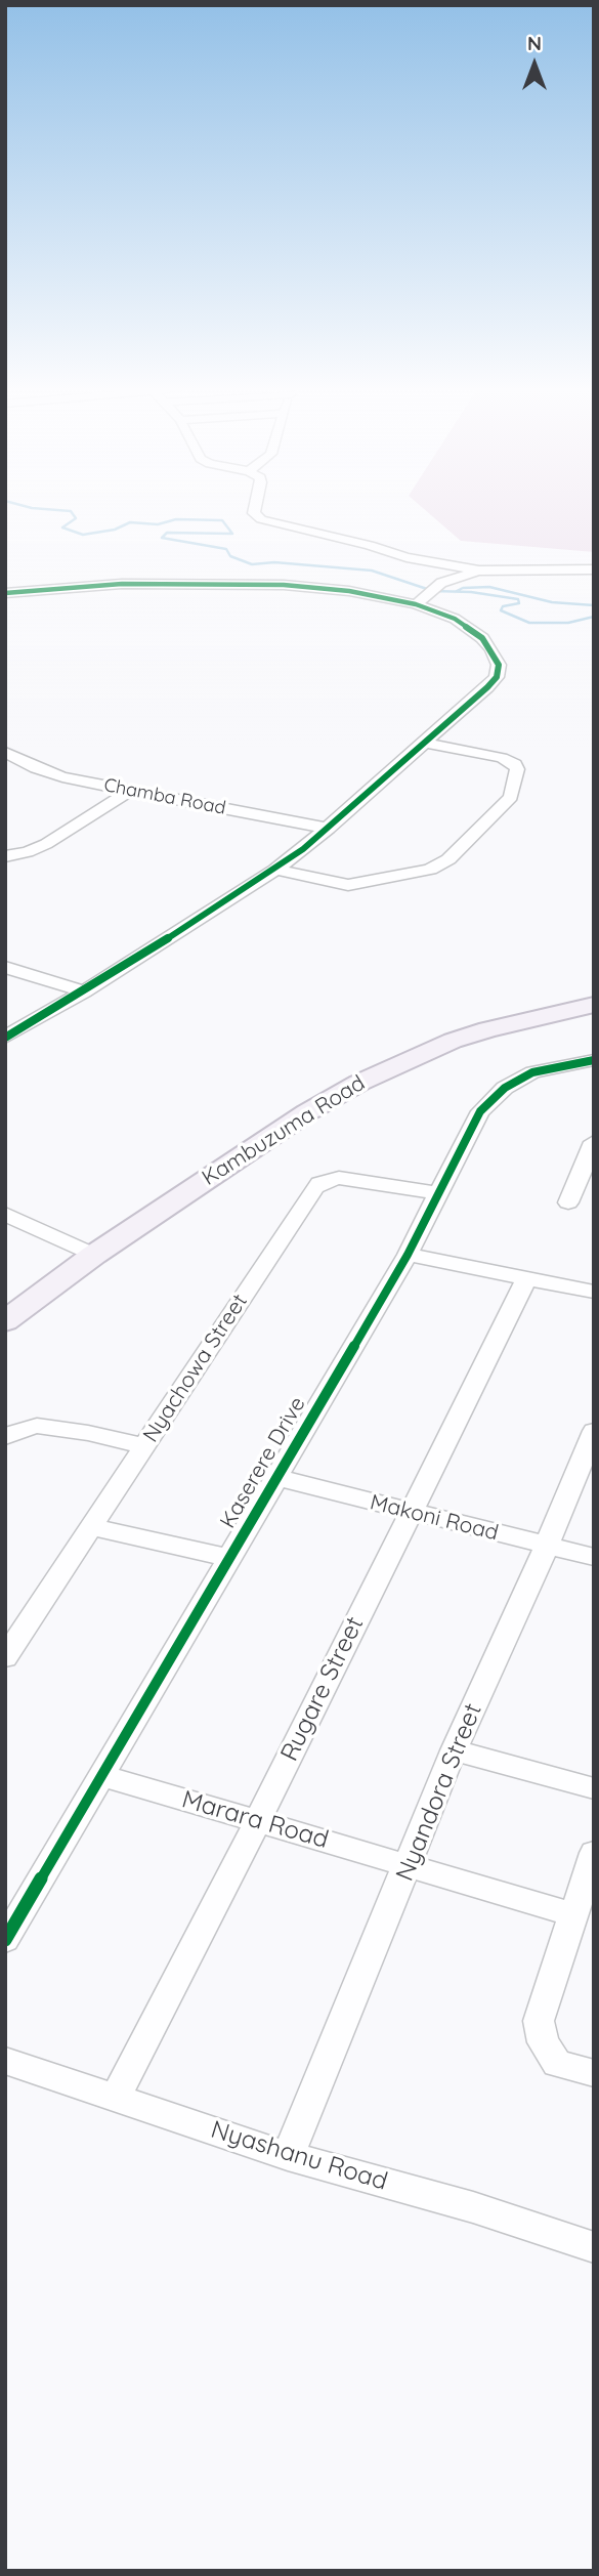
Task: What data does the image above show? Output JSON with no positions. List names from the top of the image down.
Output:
{
  "streets": {
    "main road": ["Kambuzuma Road"],
    "street": [
      "Chamba Road",
      "Nyachowa Street",
      "Kaserere Drive",
      "Makoni Road",
      "Rugare Street",
      "Nyandora Street",
      "Marara Road",
      "Nyashanu Road"
    ]
  },
  "crossings": [
    ["Nyachowa Street", "Kaserere Drive"],
    ["Kaserere Drive", "Makoni Road"],
    ["Kaserere Drive", "Marara Road"],
    ["Makoni Road", "Rugare Street"],
    ["Makoni Road", "Nyandora Street"],
    ["Rugare Street", "Marara Road"],
    ["Rugare Street", "Nyashanu Road"],
    ["Nyandora Street", "Marara Road"],
    ["Nyandora Street", "Nyashanu Road"]
  ],
  "north": "top"
}
